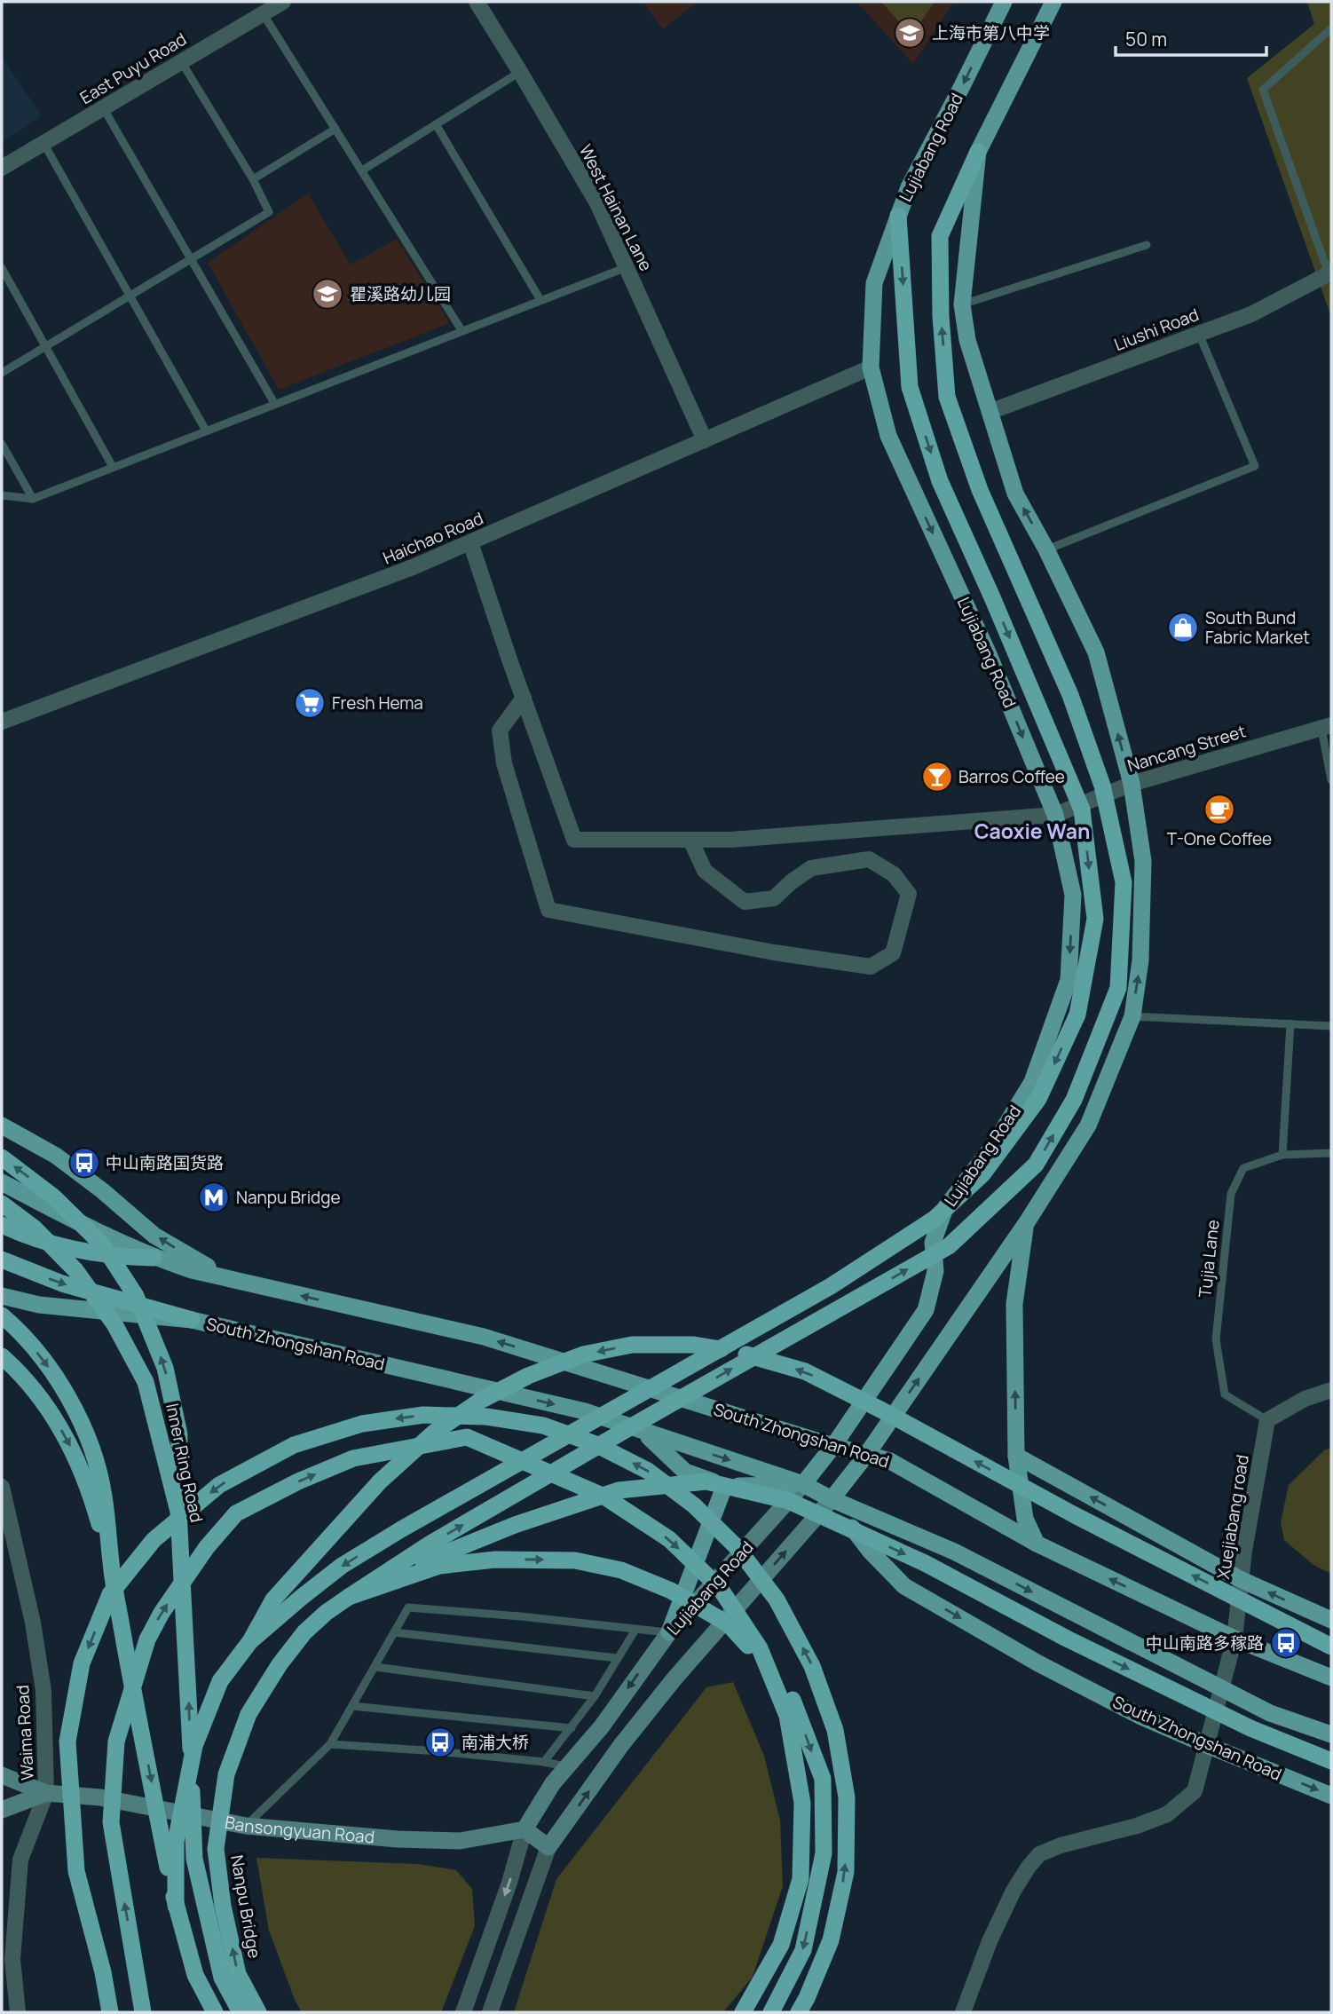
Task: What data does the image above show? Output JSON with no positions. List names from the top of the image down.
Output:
{
  "streets": {
    "highway": ["Inner Ring Road", "Nanpu Bridge"],
    "main road": ["Lujiabang Road", "South Zhongshan Road", "Bansongyuan Road"],
    "street": [
      "East Puyu Road",
      "West Hainan Lane",
      "Liushi Road",
      "Haichao Road",
      "Nancang Street",
      "Xuejiabang road",
      "Waima Road"
    ],
    "lane": ["Tujia Lane"]
  },
  "crossings": [
    ["Lujiabang Road", "Liushi Road"],
    ["Lujiabang Road", "Haichao Road"],
    ["Lujiabang Road", "Nancang Street"],
    ["Lujiabang Road", "South Zhongshan Road"],
    ["Lujiabang Road", "Bansongyuan Road"],
    ["West Hainan Lane", "Haichao Road"],
    ["Tujia Lane", "Xuejiabang road"],
    ["South Zhongshan Road", "Xuejiabang road"],
    ["Waima Road", "Bansongyuan Road"]
  ],
  "districts": ["Caoxie Wan"],
  "places": {
    "school or university": ["上海市第八中学", "瞿溪路幼儿园"],
    "shop": ["South Bund Fabric Market"],
    "supermarket": ["Fresh Hema"],
    "bar": ["Barros Coffee"],
    "cafe": ["T-One Coffee"],
    "bus stop": ["中山南路国货路", "中山南路多稼路", "南浦大桥"],
    "metro station": ["Nanpu Bridge"]
  },
  "scale_bar": "50 m"
}
